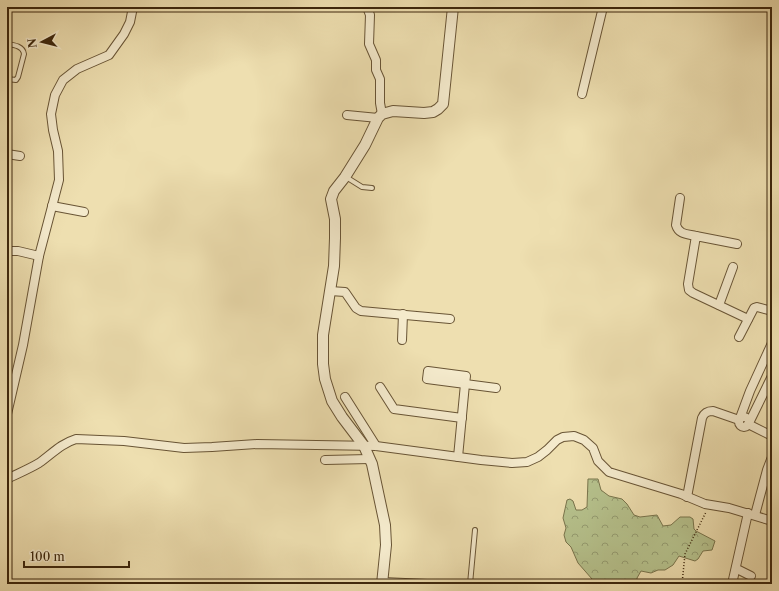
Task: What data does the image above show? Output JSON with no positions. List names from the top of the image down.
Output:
{
  "scale_bar": "100 m",
  "north": "left"
}
